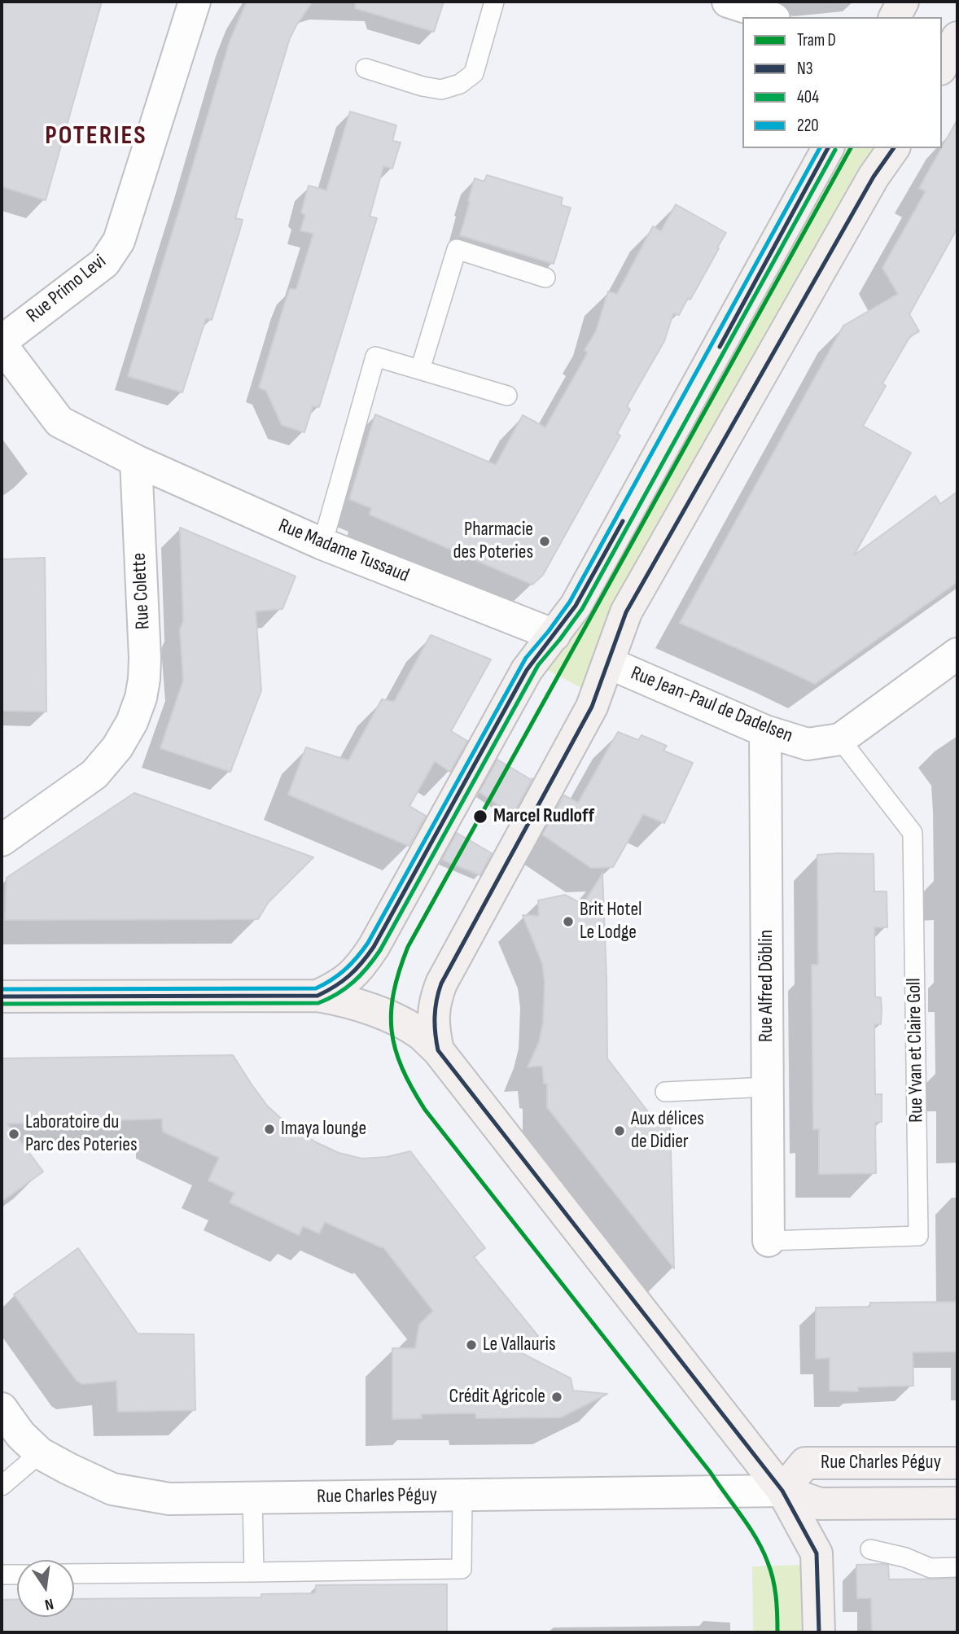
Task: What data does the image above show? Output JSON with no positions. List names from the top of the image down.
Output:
{
  "streets": {
    "street": [
      "Rue Primo Levi",
      "Rue Madame Tussaud",
      "Rue Colette",
      "Rue Jean-Paul de Dadelsen",
      "Rue Alfred Döblin",
      "Rue Charles Péguy"
    ],
    "lane": ["Rue Yvan et Claire Goll"]
  },
  "crossings": [
    ["Rue Madame Tussaud", "Rue Colette"],
    ["Rue Jean-Paul de Dadelsen", "Rue Alfred Döblin"],
    ["Rue Jean-Paul de Dadelsen", "Rue Yvan et Claire Goll"],
    ["Rue Alfred Döblin", "Rue Yvan et Claire Goll"]
  ],
  "districts": ["POTERIES"],
  "places": [
    "Pharmacie des Poteries",
    "Marcel Rudloff",
    "Brit Hotel Le Lodge",
    "Imaya lounge",
    "Aux délices de Didier",
    "Laboratoire du Parc des Poteries",
    "Le Vallauris",
    "Crédit Agricole"
  ],
  "lines": [
    "tram line D",
    "transit line N3",
    "transit line 220",
    "transit line 404"
  ],
  "legend": [
    "Tram D",
    "N3",
    "404",
    "220"
  ],
  "north": "bottom"
}
